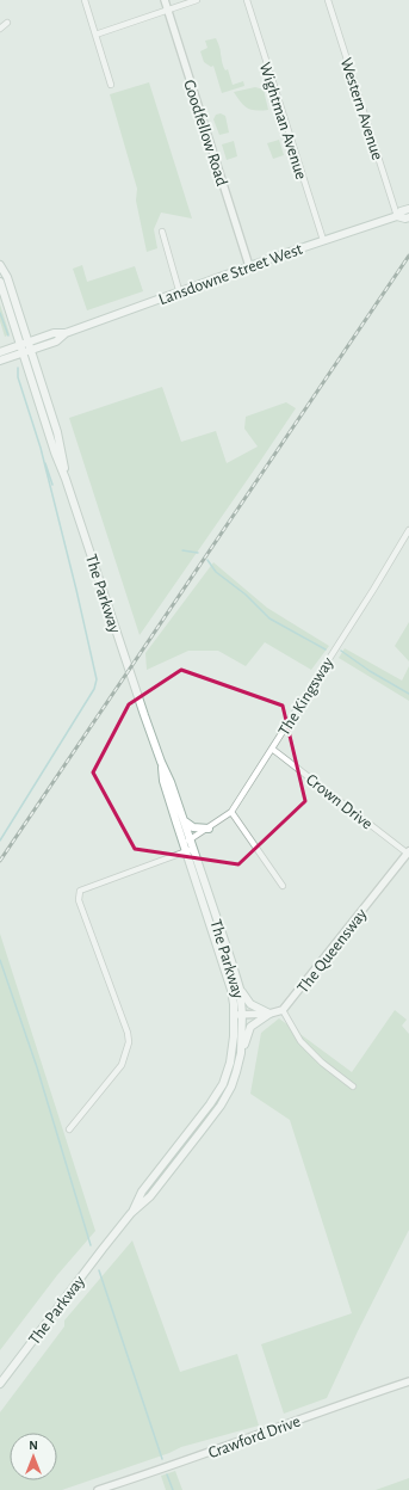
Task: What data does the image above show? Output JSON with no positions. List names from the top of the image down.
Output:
{
  "streets": {
    "main road": ["Lansdowne Street West", "The Parkway"],
    "street": [
      "Western Avenue",
      "Wightman Avenue",
      "Goodfellow Road",
      "The Kingsway",
      "Crown Drive",
      "The Queensway",
      "Crawford Drive"
    ]
  },
  "crossings": [
    ["Western Avenue", "Lansdowne Street West"],
    ["Wightman Avenue", "Lansdowne Street West"],
    ["Goodfellow Road", "Lansdowne Street West"],
    ["Lansdowne Street West", "The Parkway"],
    ["The Parkway", "The Kingsway"],
    ["The Kingsway", "Crown Drive"],
    ["Crown Drive", "The Queensway"]
  ],
  "north": "top"
}
